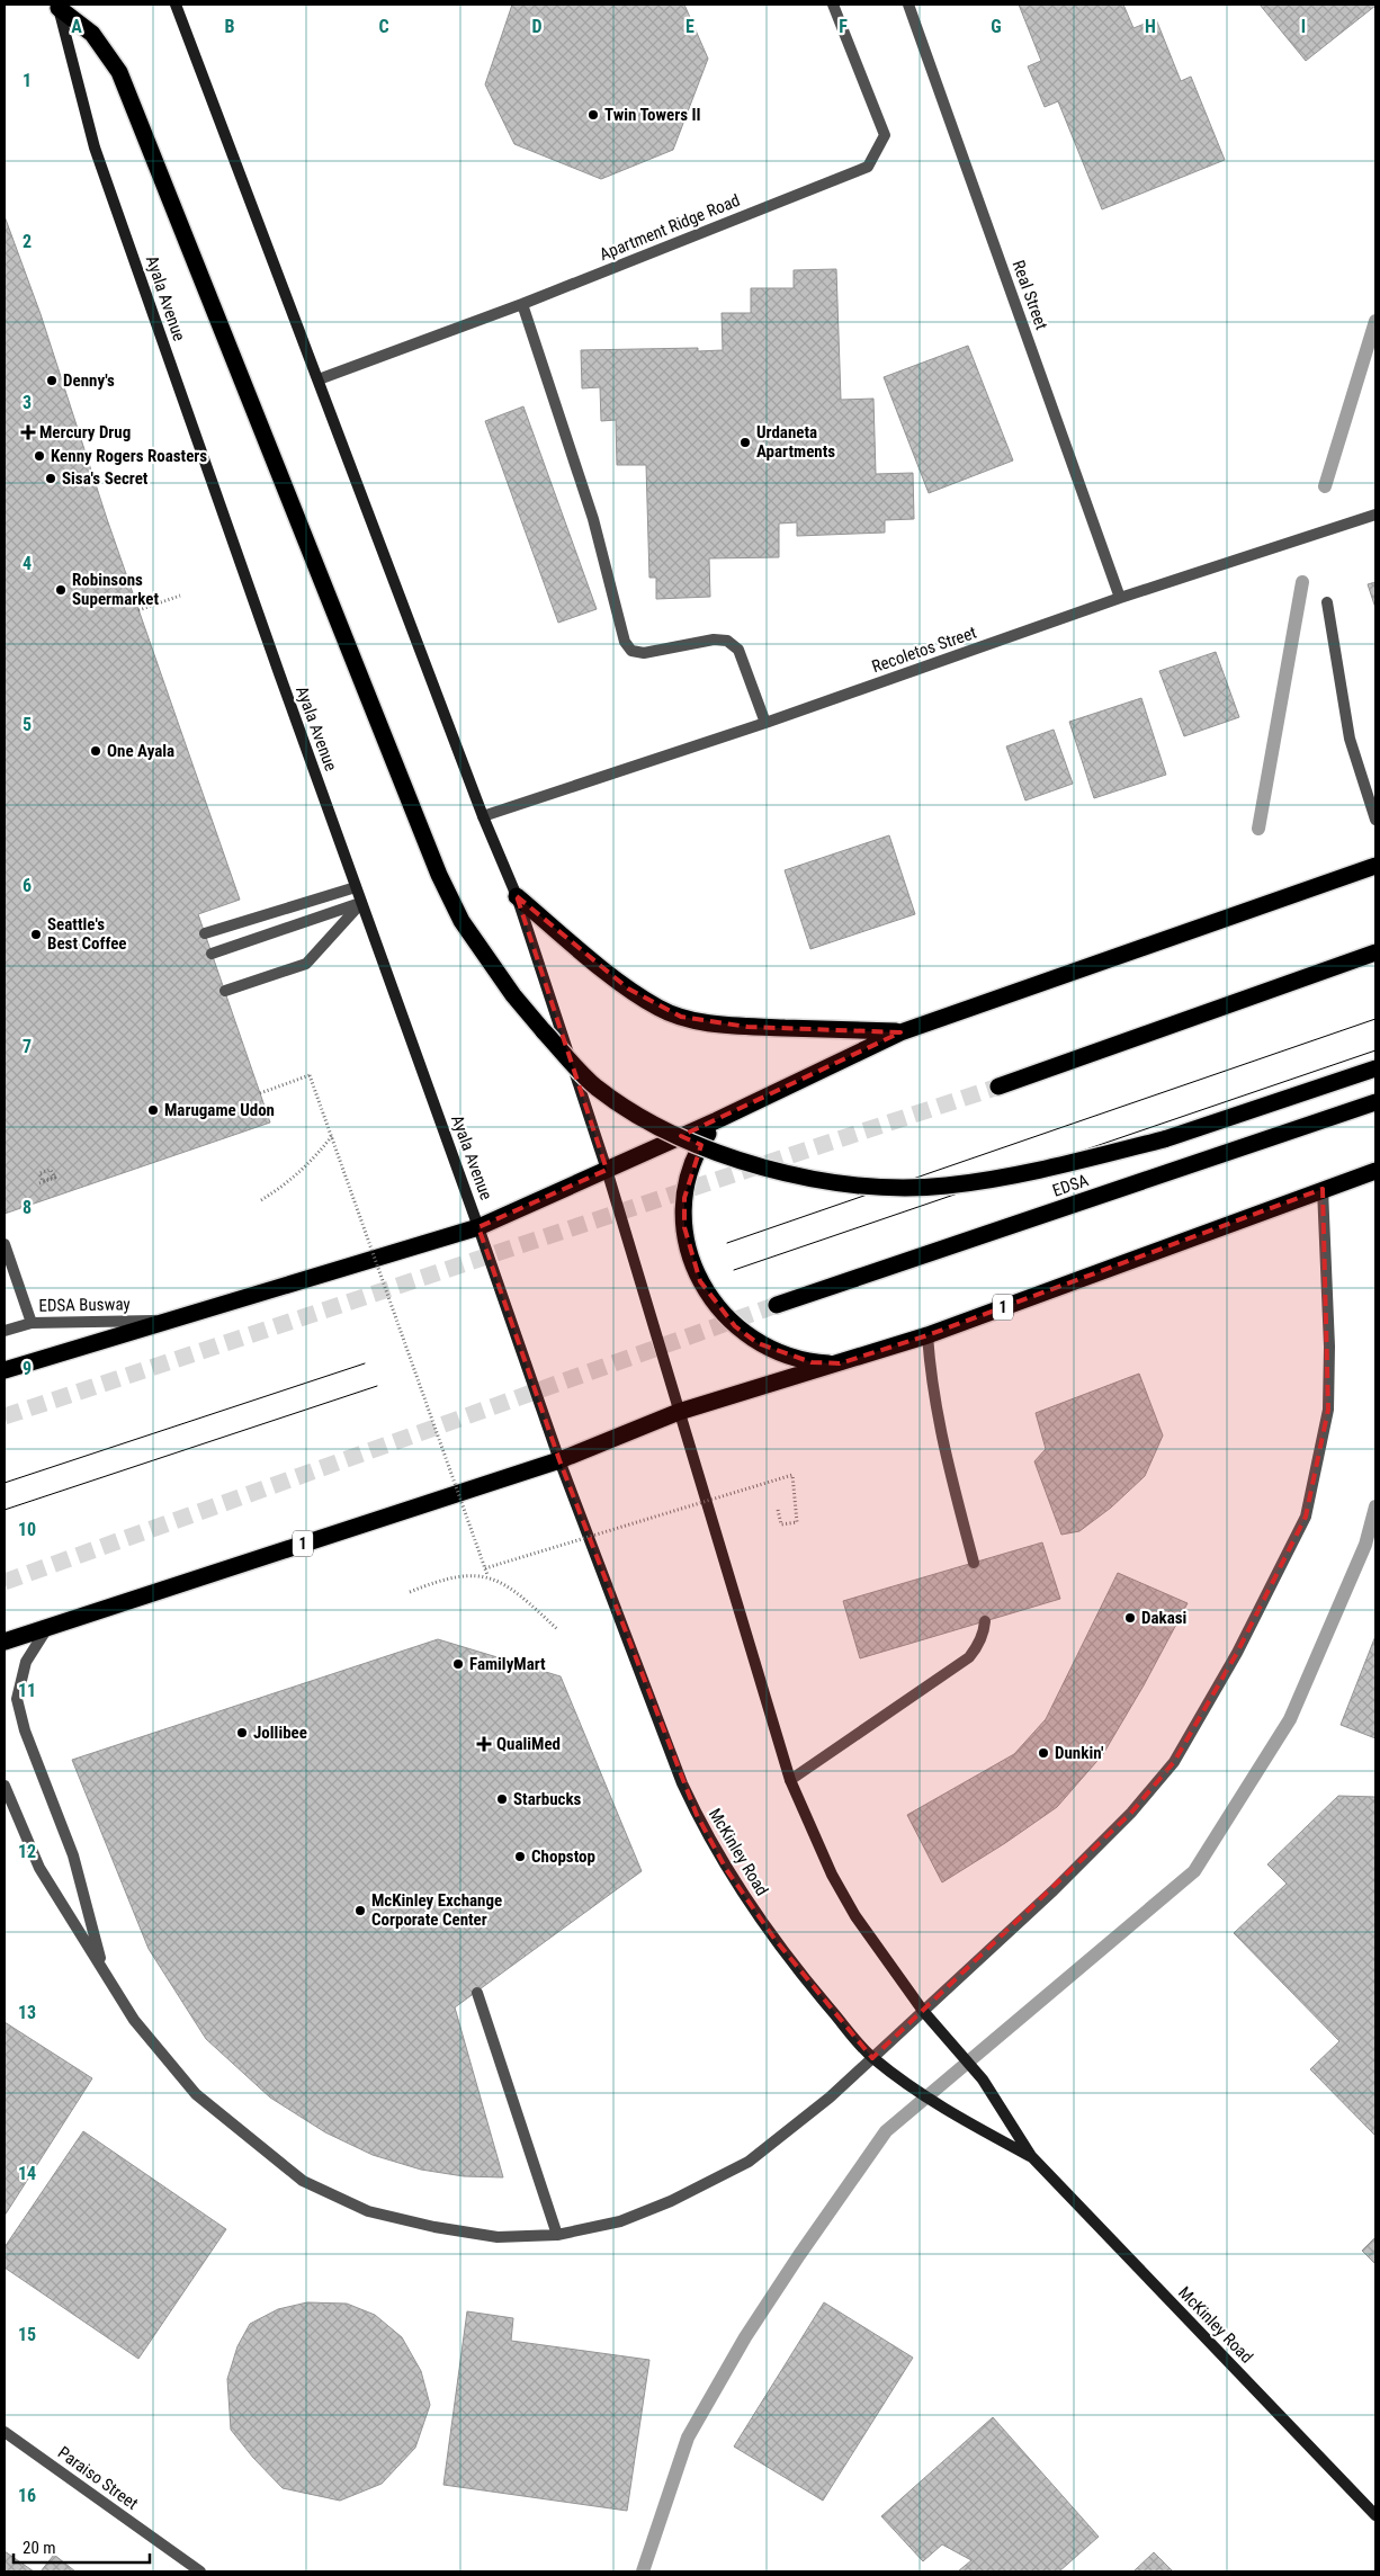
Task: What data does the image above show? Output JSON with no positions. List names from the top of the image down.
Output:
{
  "streets": {
    "highway": ["EDSA", "1"],
    "main road": ["Ayala Avenue", "McKinley Road"],
    "street": [
      "Apartment Ridge Road",
      "Real Street",
      "Recoletos Street",
      "EDSA Busway",
      "Paraiso Street"
    ]
  },
  "crossings": [
    ["Real Street", "Recoletos Street"],
    ["Ayala Avenue", "1"],
    ["Ayala Avenue", "McKinley Road"],
    ["1", "McKinley Road"]
  ],
  "places": {
    "other": [
      "Twin Towers II",
      "Denny's",
      "Urdaneta Apartments",
      "Kenny Rogers Roasters",
      "Sisa's Secret",
      "Robinsons Supermarket",
      "One Ayala",
      "Seattle's Best Coffee",
      "Marugame Udon",
      "Dakasi",
      "FamilyMart",
      "Jollibee",
      "Dunkin'",
      "Starbucks",
      "Chopstop",
      "McKinley Exchange Corporate Center"
    ],
    "health": ["Mercury Drug", "QualiMed"]
  },
  "scale_bar": "20 m",
  "grid": {
    "columns": [
      "A",
      "B",
      "C",
      "D",
      "E",
      "F",
      "G",
      "H",
      "I"
    ],
    "rows": [
      "1",
      "2",
      "3",
      "4",
      "5",
      "6",
      "7",
      "8",
      "9",
      "10",
      "11",
      "12",
      "13",
      "14",
      "15",
      "16"
    ]
  }
}
